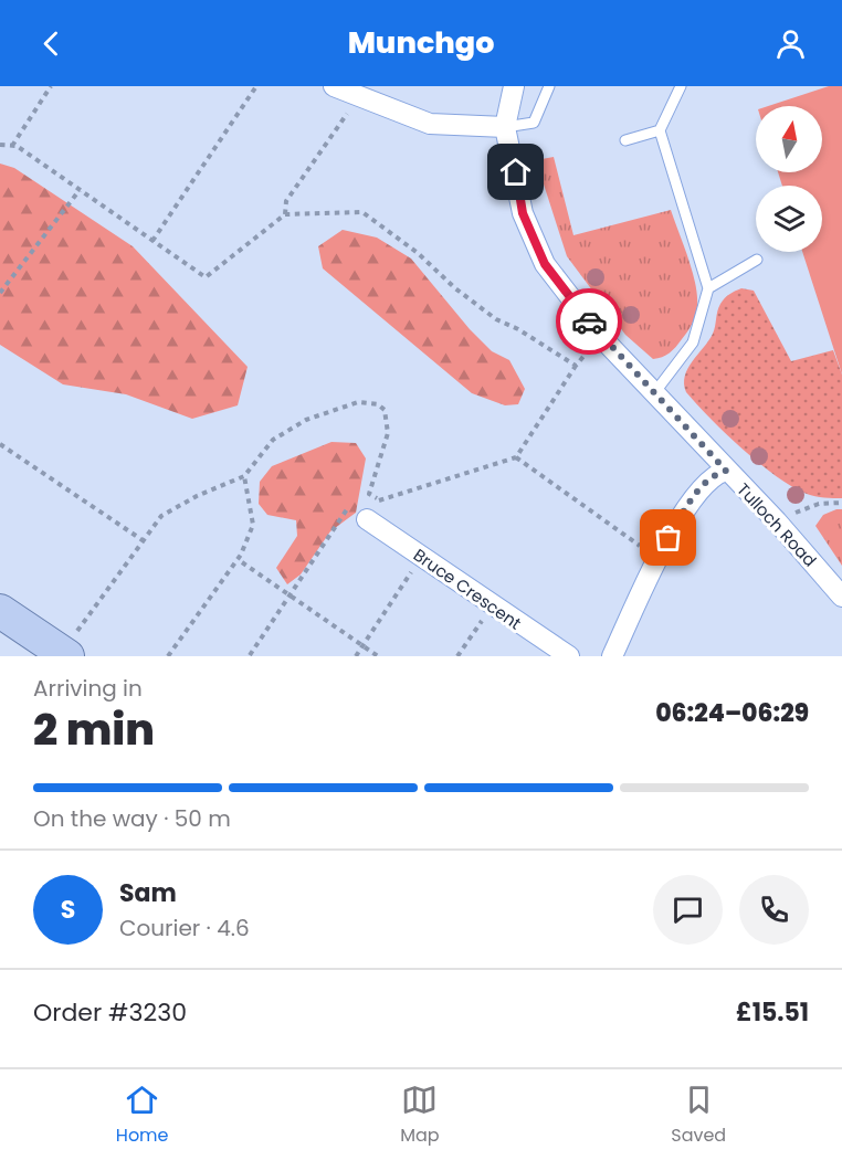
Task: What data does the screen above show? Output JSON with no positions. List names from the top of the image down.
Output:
{
  "streets": {
    "street": ["Tulloch Road", "Bruce Crescent"]
  },
  "north": "top",
  "page": {
    "header": "Munchgo",
    "heading": ["2 min", "Arriving in", "06:24–06:29"],
    "panel": [
      "Sam",
      "Courier · 4.6",
      "Order #3230",
      "£15.51"
    ],
    "bar": "On the way · 50 m",
    "round": "S",
    "tabs": ["Home", "Map", "Saved"]
  }
}
